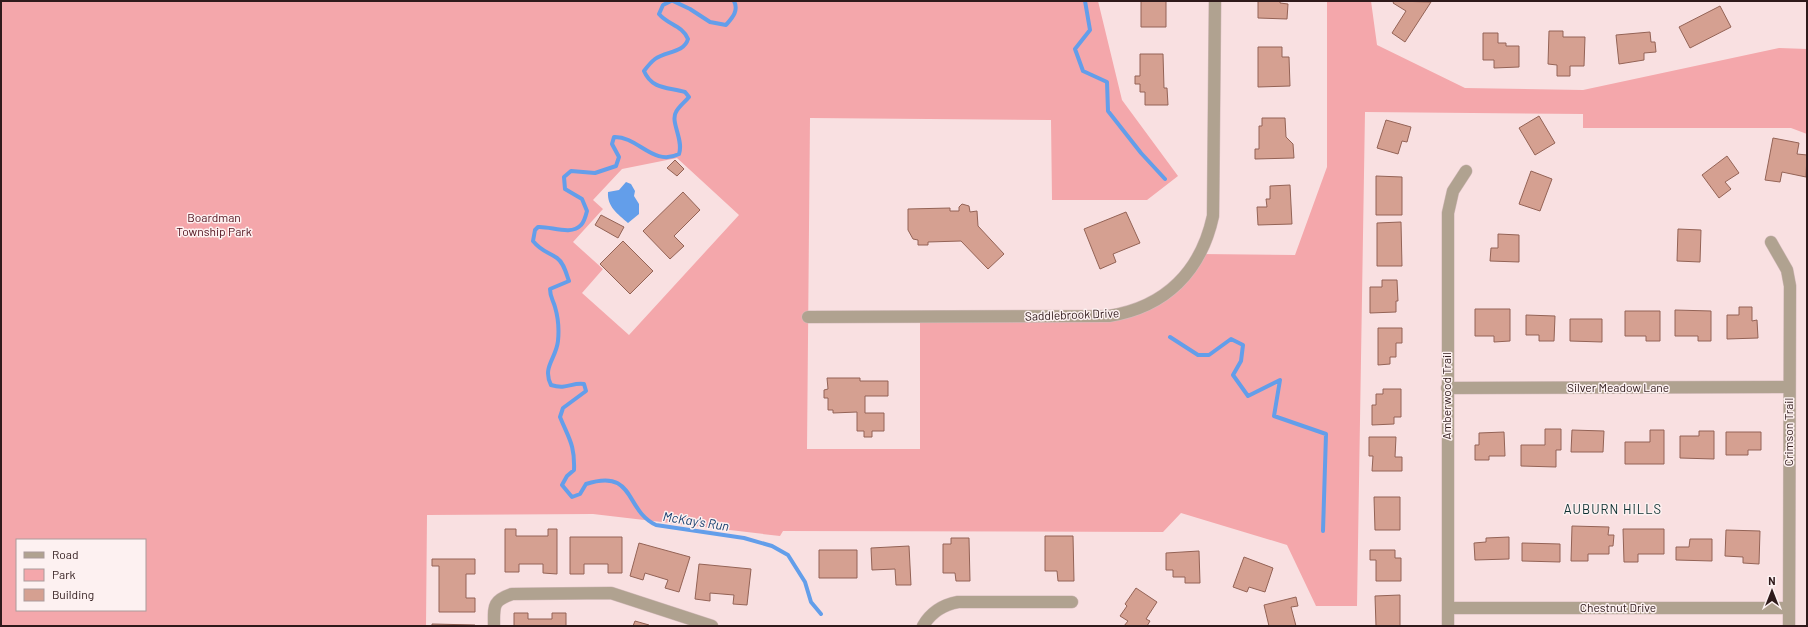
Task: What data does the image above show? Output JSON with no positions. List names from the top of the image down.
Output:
{
  "streets": {
    "street": [
      "Saddlebrook Drive",
      "Silver Meadow Lane",
      "Amberwood Trail",
      "Crimson Trail",
      "Chestnut Drive"
    ]
  },
  "crossings": [
    ["Silver Meadow Lane", "Amberwood Trail"],
    ["Silver Meadow Lane", "Crimson Trail"],
    ["Amberwood Trail", "Chestnut Drive"],
    ["Crimson Trail", "Chestnut Drive"]
  ],
  "districts": ["AUBURN HILLS"],
  "water": ["McKay's Run"],
  "parks": ["Boardman Township Park"],
  "legend": ["Road", "Park", "Building"],
  "north": "top"
}
